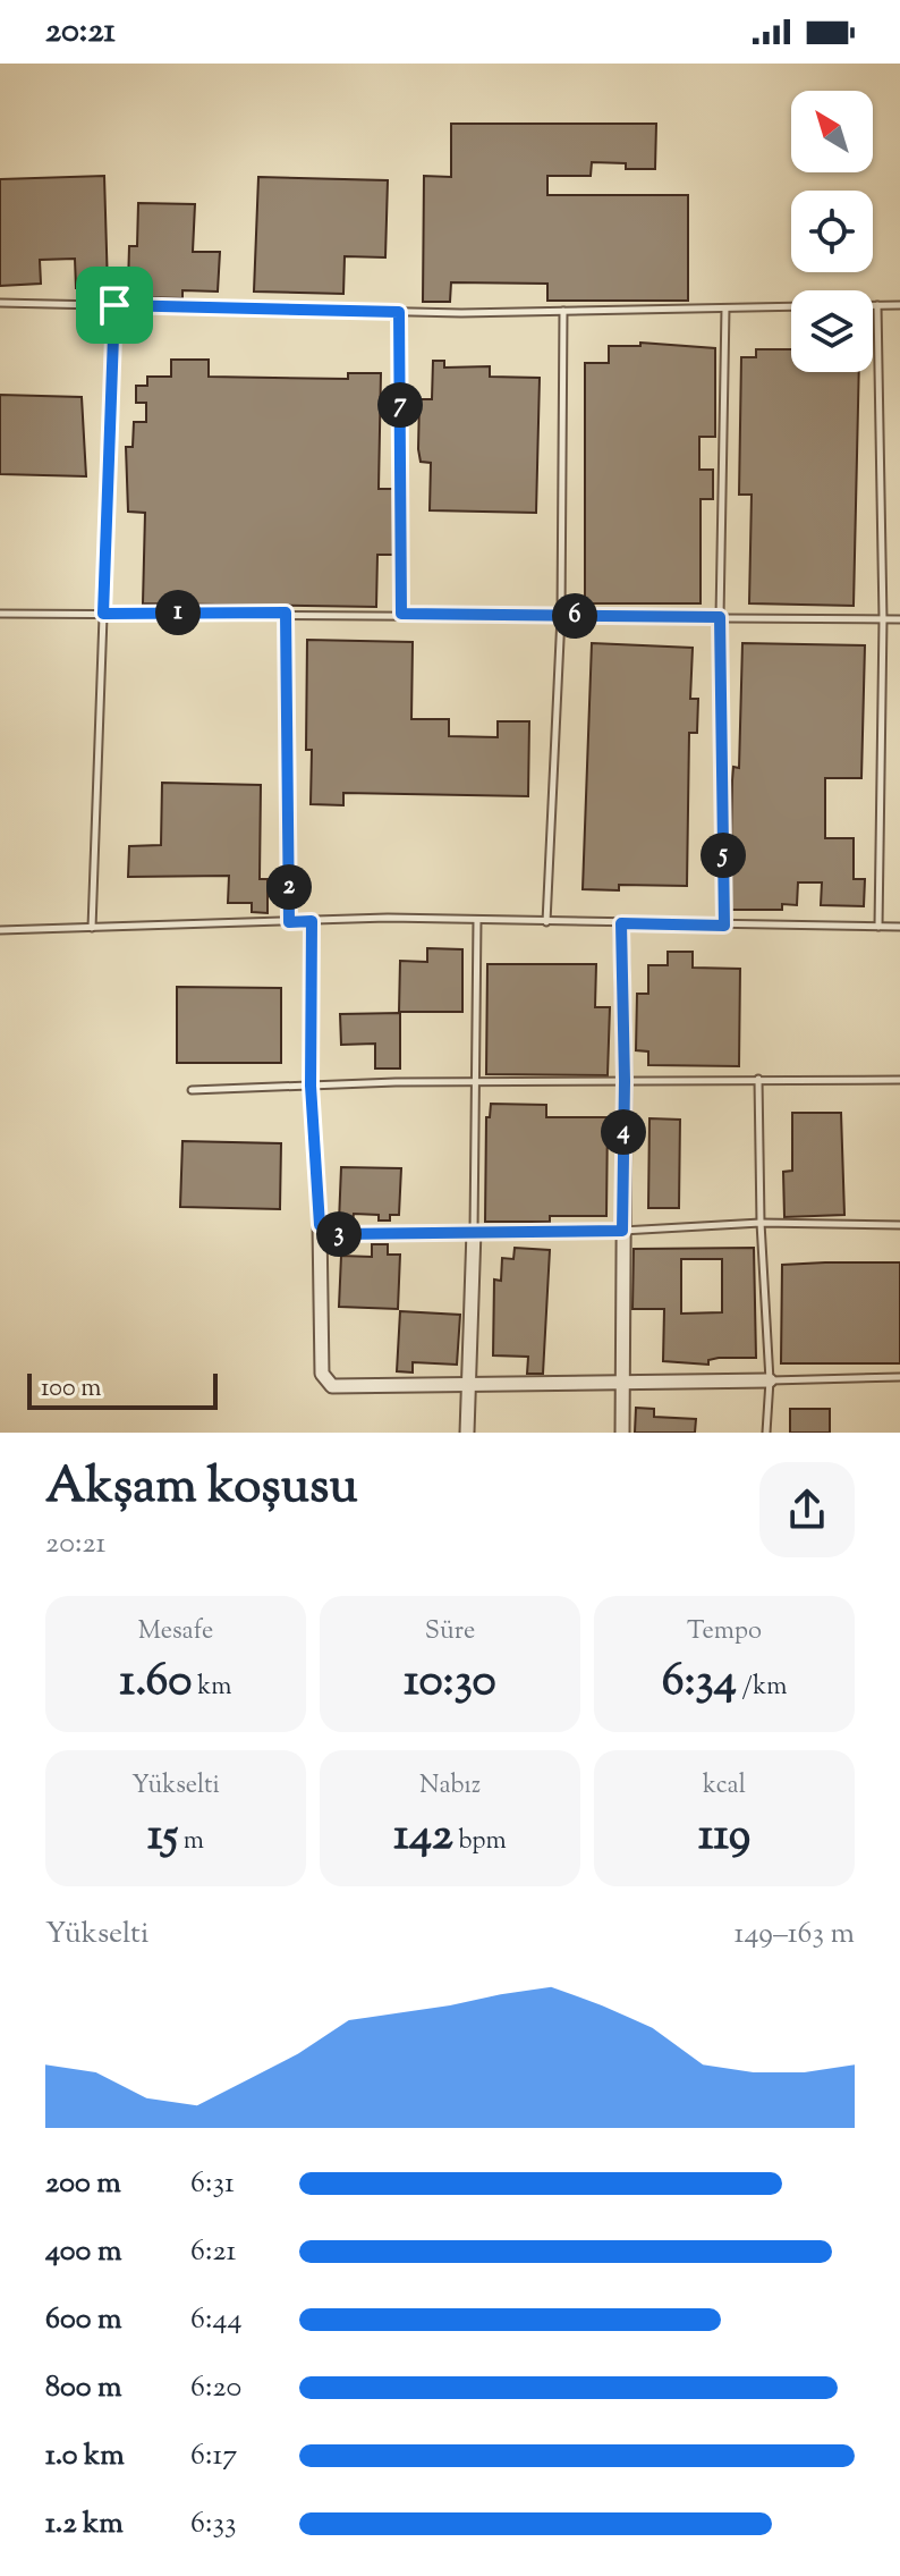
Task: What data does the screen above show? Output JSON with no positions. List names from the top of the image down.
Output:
{
  "scale_bar": "100 m",
  "north": "top left",
  "page": {
    "status": "20:21",
    "pins": [
      "7",
      "1",
      "6",
      "5",
      "2",
      "4",
      "3"
    ],
    "scale": "100 m",
    "heading": ["Akşam koşusu", "20:21"],
    "stats": [
      ["Mesafe", "1.60 km"],
      ["Süre", "10:30"],
      ["Tempo", "6:34 /km"],
      ["Yükselti", "15 m"],
      ["Nabız", "142 bpm"],
      ["kcal", "119"]
    ],
    "chart": ["Yükselti", "149–163 m"],
    "list": [
      {
        "name": "200 m",
        "note": "6:31"
      },
      {
        "name": "400 m",
        "note": "6:21"
      },
      {
        "name": "600 m",
        "note": "6:44"
      },
      {
        "name": "800 m",
        "note": "6:20"
      },
      {
        "name": "1.0 km",
        "note": "6:17"
      },
      {
        "name": "1.2 km",
        "note": "6:33"
      }
    ]
  }
}
